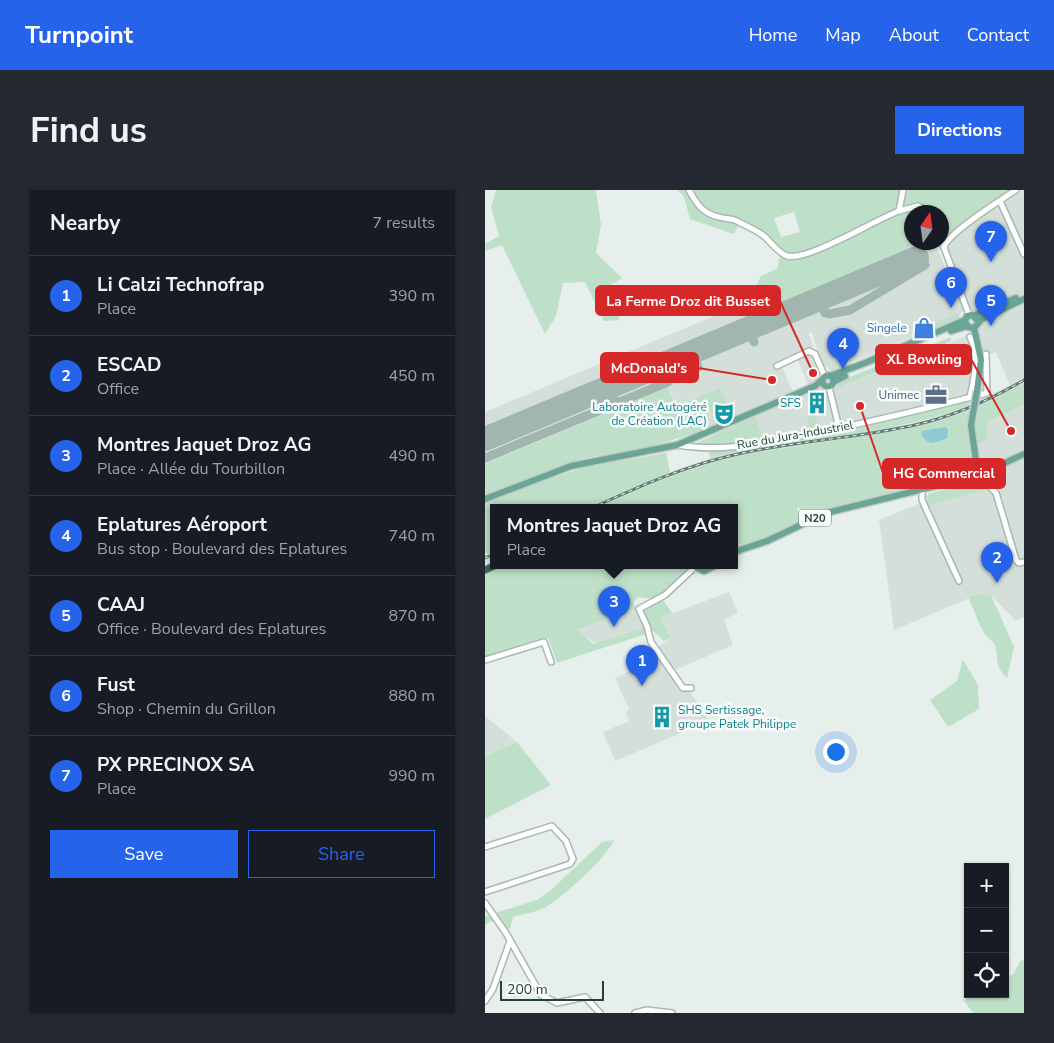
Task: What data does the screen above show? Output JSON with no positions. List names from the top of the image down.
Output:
{
  "streets": {
    "main road": ["N20"],
    "street": ["Rue du Jura-Industriel"]
  },
  "places": {
    "shop": ["Singele"],
    "other": [
      "La Ferme Droz dit Busset",
      "McDonald's",
      "HG Commercial",
      "XL Bowling"
    ],
    "office": ["Unimec"],
    "building": ["SFS", "SHS Sertissage, groupe Patek Philippe"],
    "theatre": ["Laboratoire Autogéré de Création (LAC)"]
  },
  "scale_bar": "200 m",
  "north": "top",
  "page": {
    "header": "Turnpoint",
    "nav": [
      "Home",
      "Map",
      "About",
      "Contact"
    ],
    "buttons": [
      "Directions",
      ["Save", "Share"]
    ],
    "title": "Find us",
    "heading": ["Nearby", "7 results"],
    "pins": [
      "7",
      "6",
      "5",
      "4",
      "2",
      "3",
      "1"
    ],
    "list": [
      {
        "mark": "1",
        "name": "Li Calzi Technofrap",
        "note": "Place",
        "value": "390 m"
      },
      {
        "mark": "2",
        "name": "ESCAD",
        "note": "Office",
        "value": "450 m"
      },
      {
        "mark": "3",
        "name": "Montres Jaquet Droz AG",
        "note": "Place · Allée du Tourbillon",
        "value": "490 m"
      },
      {
        "mark": "4",
        "name": "Eplatures Aéroport",
        "note": "Bus stop · Boulevard des Eplatures",
        "value": "740 m"
      },
      {
        "mark": "5",
        "name": "CAAJ",
        "note": "Office · Boulevard des Eplatures",
        "value": "870 m"
      },
      {
        "mark": "6",
        "name": "Fust",
        "note": "Shop · Chemin du Grillon",
        "value": "880 m"
      },
      {
        "mark": "7",
        "name": "PX PRECINOX SA",
        "note": "Place",
        "value": "990 m"
      }
    ],
    "popup": ["Montres Jaquet Droz AG", "Place"],
    "map_buttons": ["+", "−"],
    "scale": "200 m"
  }
}
